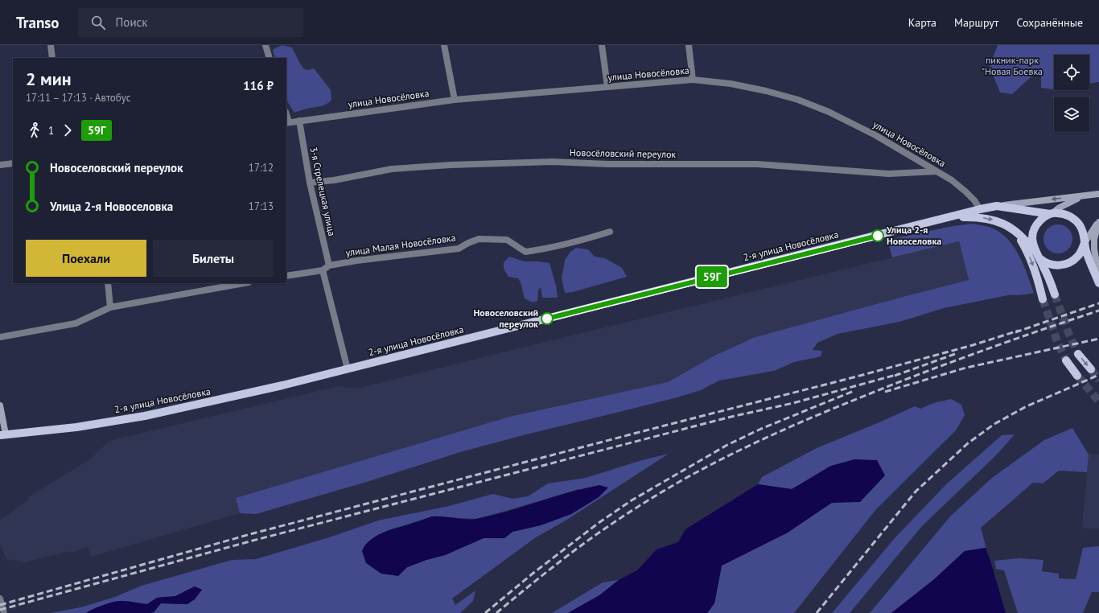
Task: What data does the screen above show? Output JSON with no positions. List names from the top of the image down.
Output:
{
  "streets": {
    "main road": ["2-я улица Новосёловка"],
    "street": [
      "улица Новосёловка",
      "Новосёловский переулок",
      "3-я Стрелецкая улица",
      "улица Малая Новосёловка"
    ]
  },
  "crossings": [
    ["улица Новосёловка", "Новосёловский переулок"],
    ["улица Новосёловка", "3-я Стрелецкая улица"],
    ["улица Новосёловка", "2-я улица Новосёловка"],
    ["Новосёловский переулок", "3-я Стрелецкая улица"],
    ["3-я Стрелецкая улица", "улица Малая Новосёловка"]
  ],
  "parks": ["пикник-парк \"Новая Боевка"],
  "places": ["Улица 2-я Новоселовка", "Новоселовский переулок"],
  "lines": ["bus line 59Г"],
  "page": {
    "header": "Transo",
    "search": "Поиск",
    "nav": ["Карта", "Маршрут", "Сохранённые"],
    "on_map": "59Г",
    "heading": ["2 мин", "17:11 – 17:13 · Автобус", "116 ₽"],
    "legs": ["1", "59Г"],
    "list": [
      {
        "name": "Новоселовский переулок",
        "value": "17:12"
      },
      {
        "name": "Улица 2-я Новоселовка",
        "value": "17:13"
      }
    ],
    "buttons": ["Поехали", "Билеты"]
  }
}
